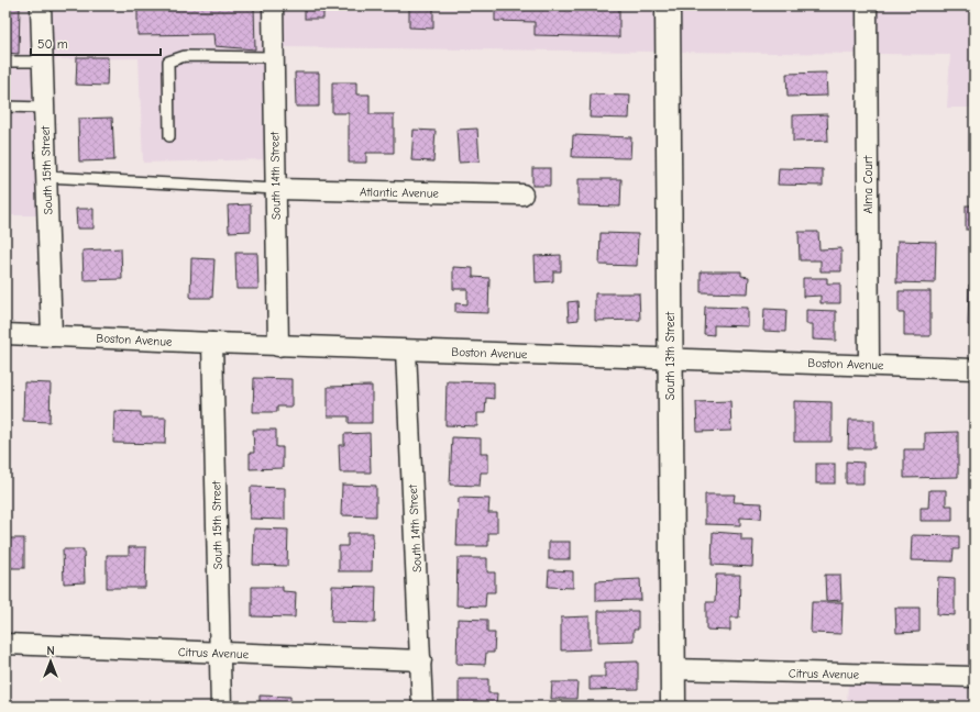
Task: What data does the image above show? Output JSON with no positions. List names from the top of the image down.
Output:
{
  "streets": {
    "street": [
      "South 15th Street",
      "South 14th Street",
      "Alma Court",
      "Atlantic Avenue",
      "Boston Avenue",
      "South 13th Street",
      "Citrus Avenue"
    ]
  },
  "crossings": [
    ["South 15th Street", "Boston Avenue"],
    ["South 15th Street", "Citrus Avenue"],
    ["South 14th Street", "Atlantic Avenue"],
    ["South 14th Street", "Boston Avenue"],
    ["South 14th Street", "Citrus Avenue"],
    ["Alma Court", "Boston Avenue"],
    ["Boston Avenue", "South 13th Street"],
    ["South 13th Street", "Citrus Avenue"]
  ],
  "scale_bar": "50 m",
  "north": "top"
}
